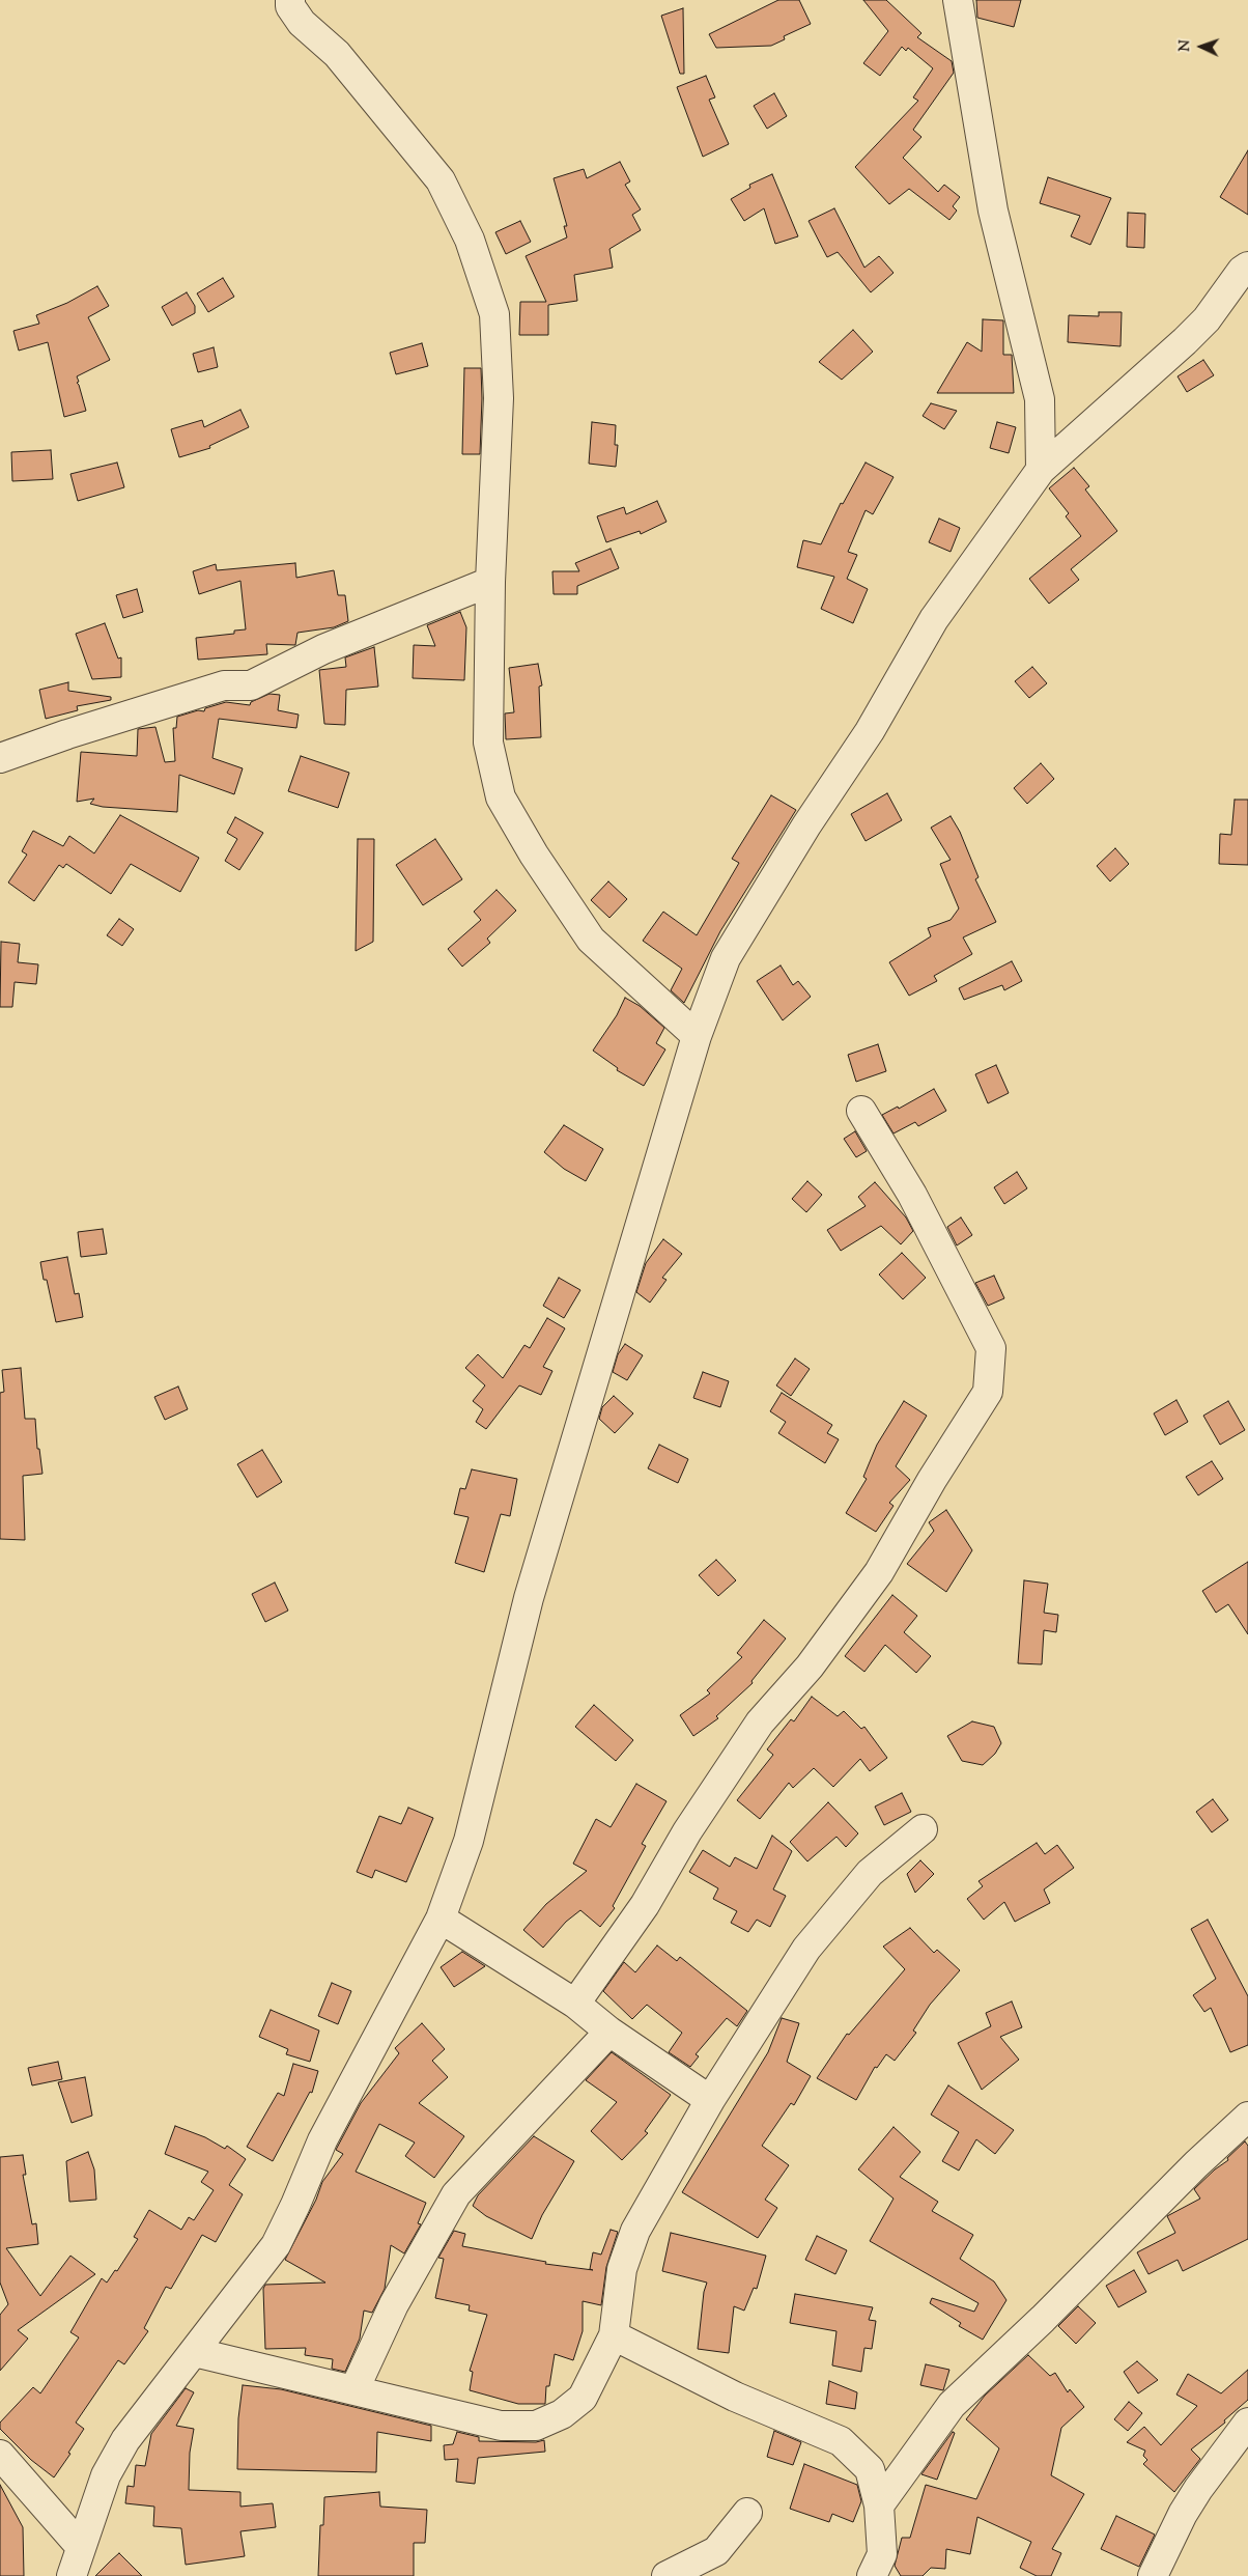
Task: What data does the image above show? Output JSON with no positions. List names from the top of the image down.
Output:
{
  "north": "left"
}
